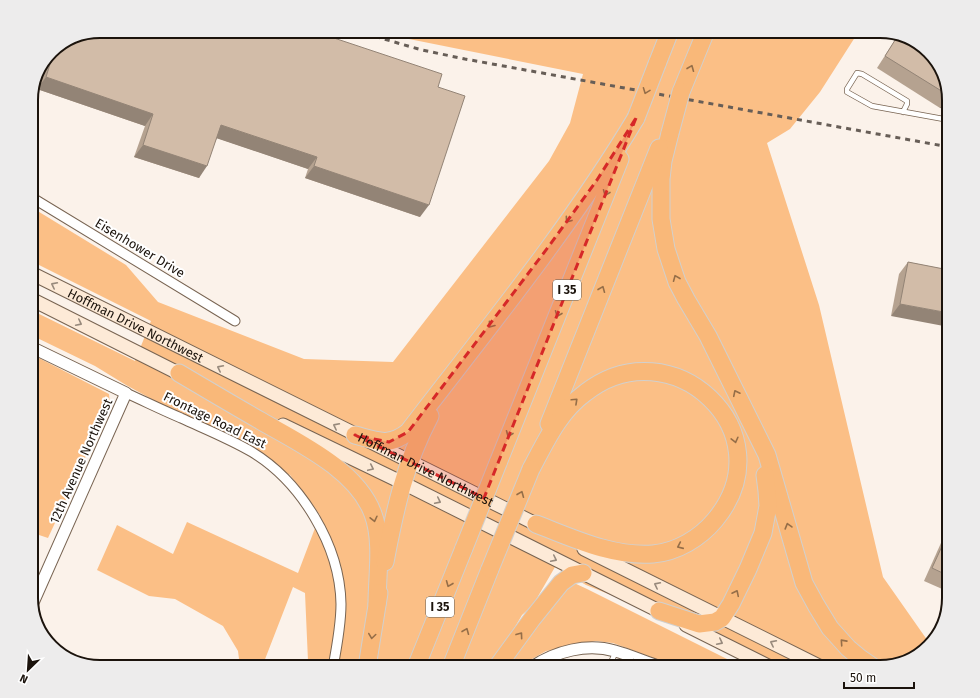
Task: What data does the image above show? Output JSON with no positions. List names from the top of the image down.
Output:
{
  "streets": {
    "highway": ["I 35"],
    "main road": ["Hoffman Drive Northwest"],
    "street": ["Eisenhower Drive", "Frontage Road East", "12th Avenue Northwest"]
  },
  "crossings": [
    ["Frontage Road East", "12th Avenue Northwest"]
  ],
  "scale_bar": "50 m",
  "north": "bottom left"
}
